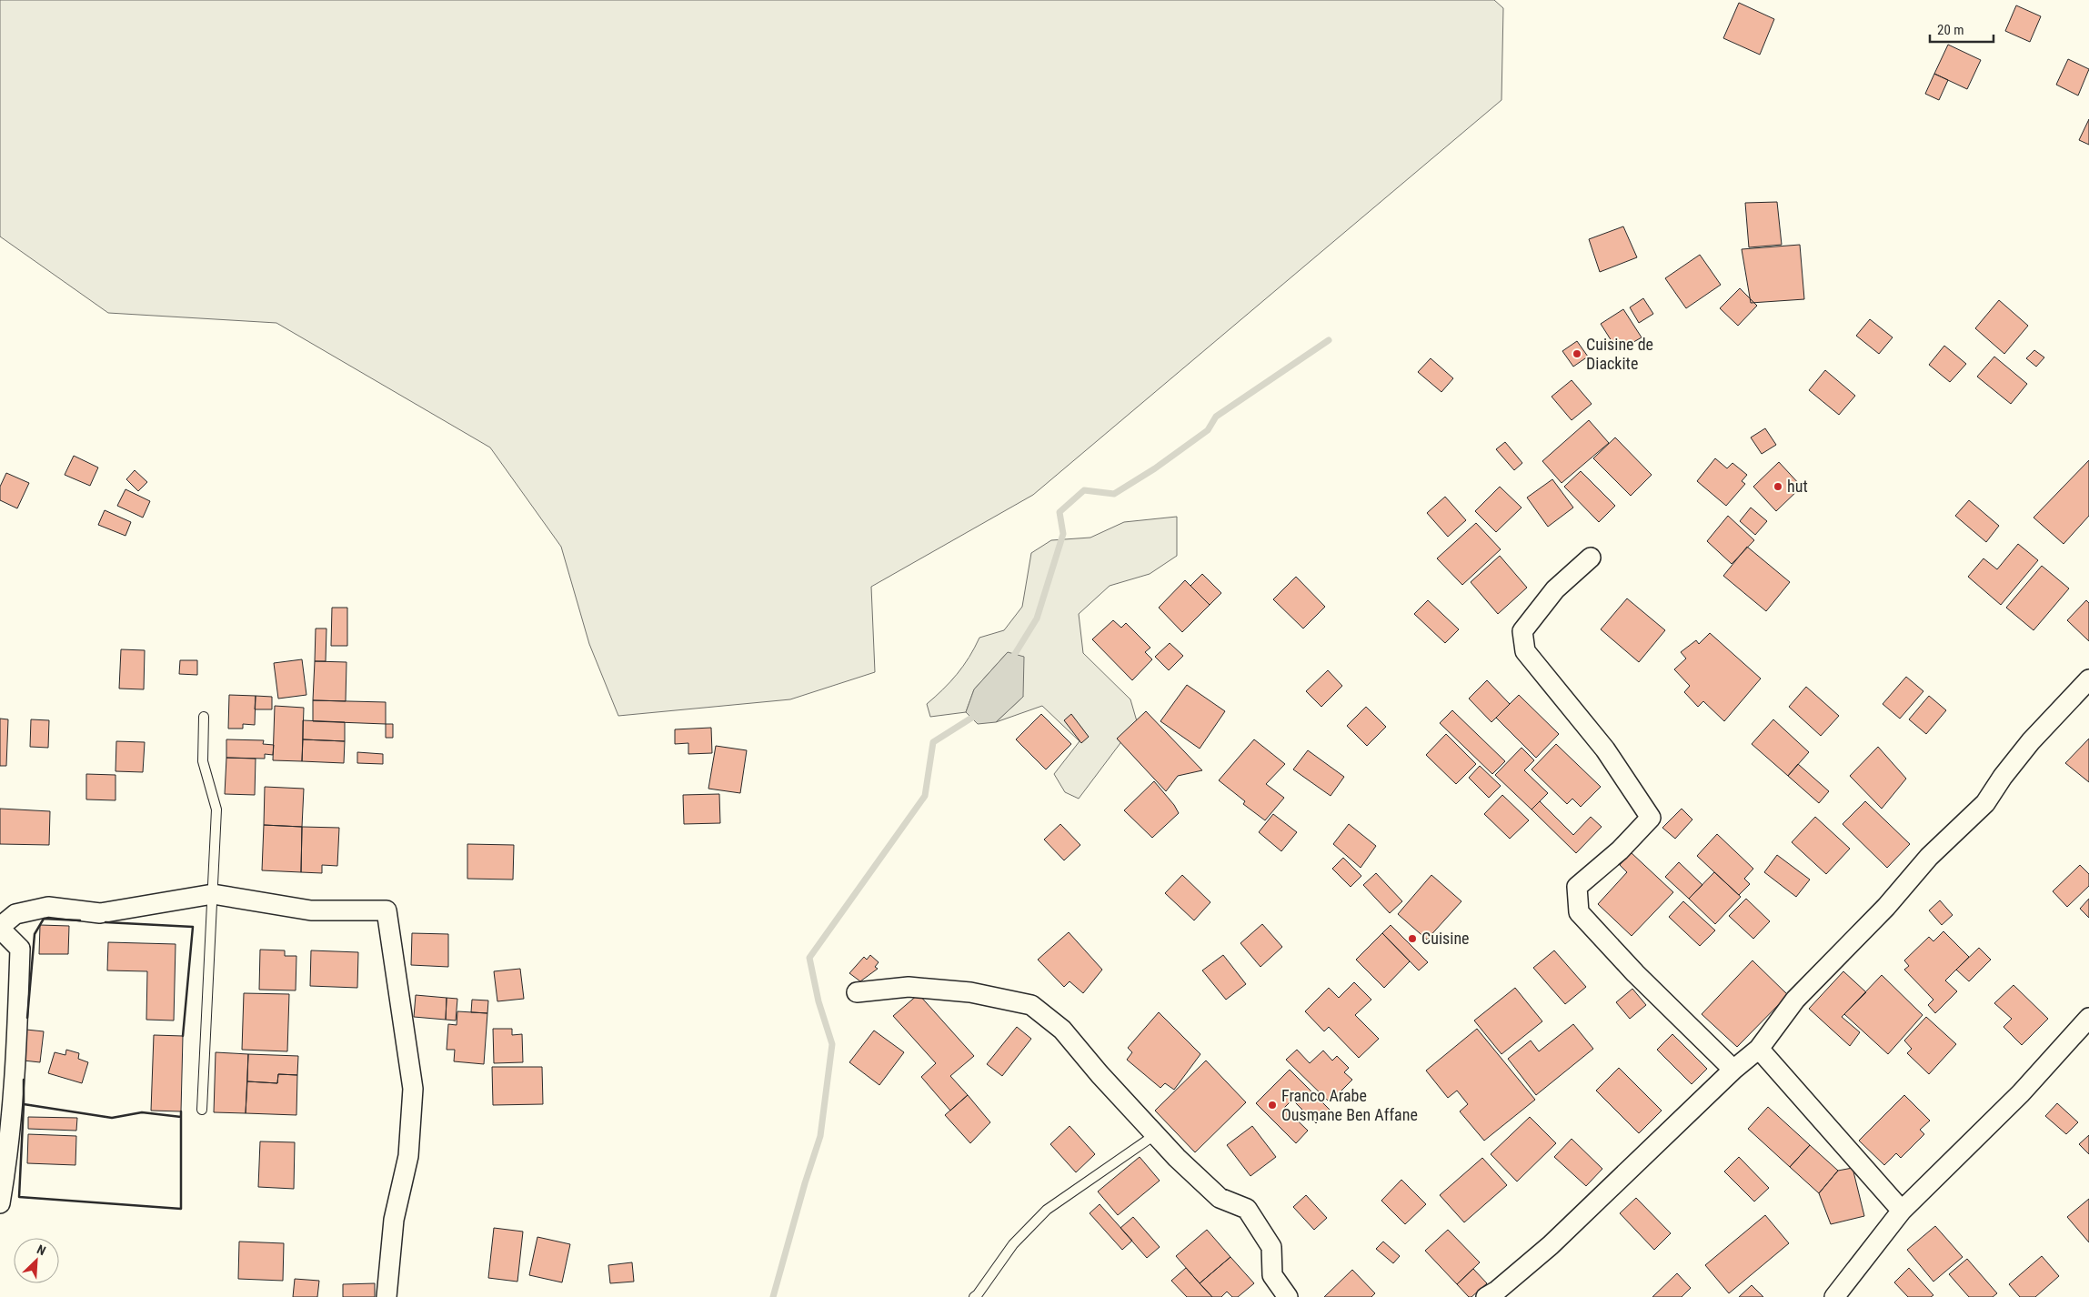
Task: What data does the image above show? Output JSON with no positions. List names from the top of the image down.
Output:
{
  "places": [
    "Cuisine de Diackite",
    "hut",
    "Cuisine",
    "Franco Arabe Ousmane Ben Affane"
  ],
  "scale_bar": "20 m",
  "north": "top right"
}
